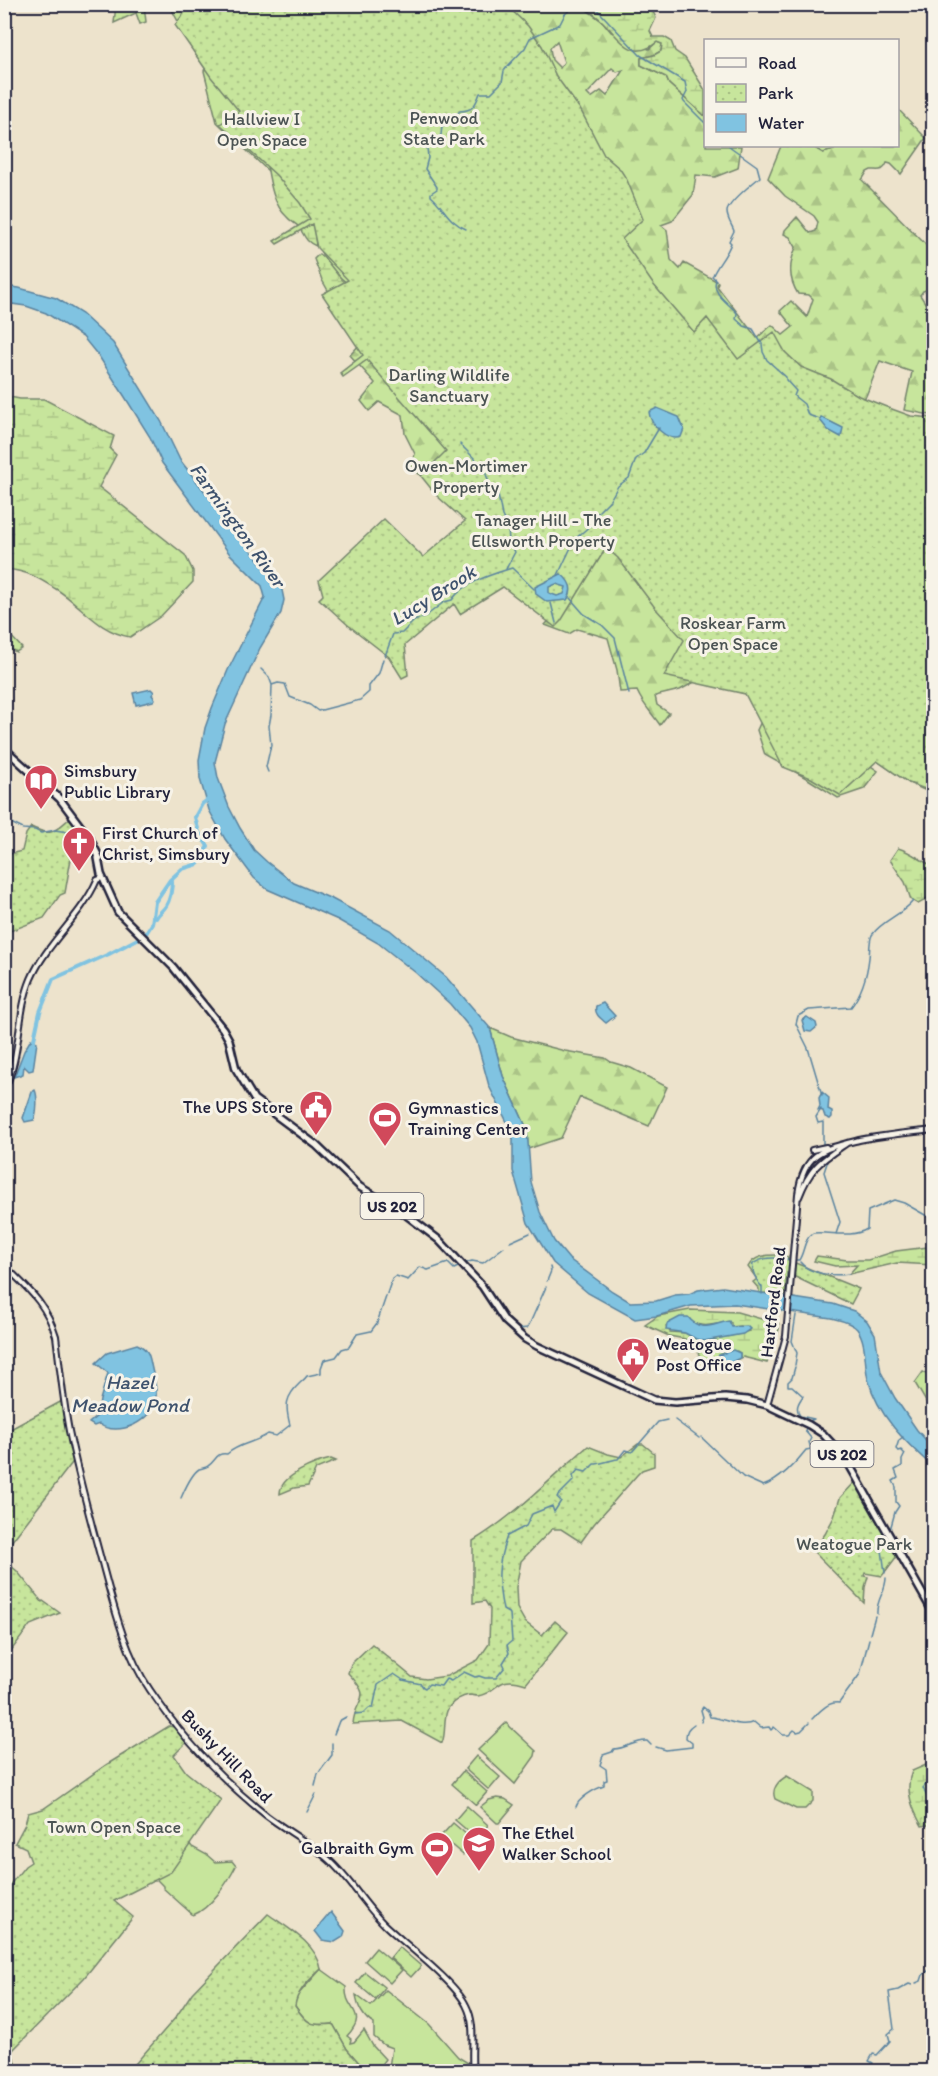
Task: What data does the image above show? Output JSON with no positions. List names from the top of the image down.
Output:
{
  "streets": {
    "highway": ["US 202"],
    "main road": ["Hartford Road", "Bushy Hill Road"]
  },
  "crossings": [
    ["US 202", "Hartford Road"]
  ],
  "water": ["Farmington River", "Lucy Brook", "Hazel Meadow Pond"],
  "parks": [
    "Penwood State Park",
    "Hallview I Open Space",
    "Darling Wildlife Sanctuary",
    "Owen-Mortimer Property",
    "Tanager Hill - The Ellsworth Property",
    "Roskear Farm Open Space",
    "Weatogue Park",
    "Town Open Space"
  ],
  "places": {
    "library": ["Simsbury Public Library"],
    "church": ["First Church of Christ, Simsbury"],
    "public building": ["The UPS Store", "Weatogue Post Office"],
    "sports": ["Gymnastics Training Center", "Galbraith Gym"],
    "school or university": ["The Ethel Walker School"]
  },
  "legend": ["Road", "Park", "Water"]
}
